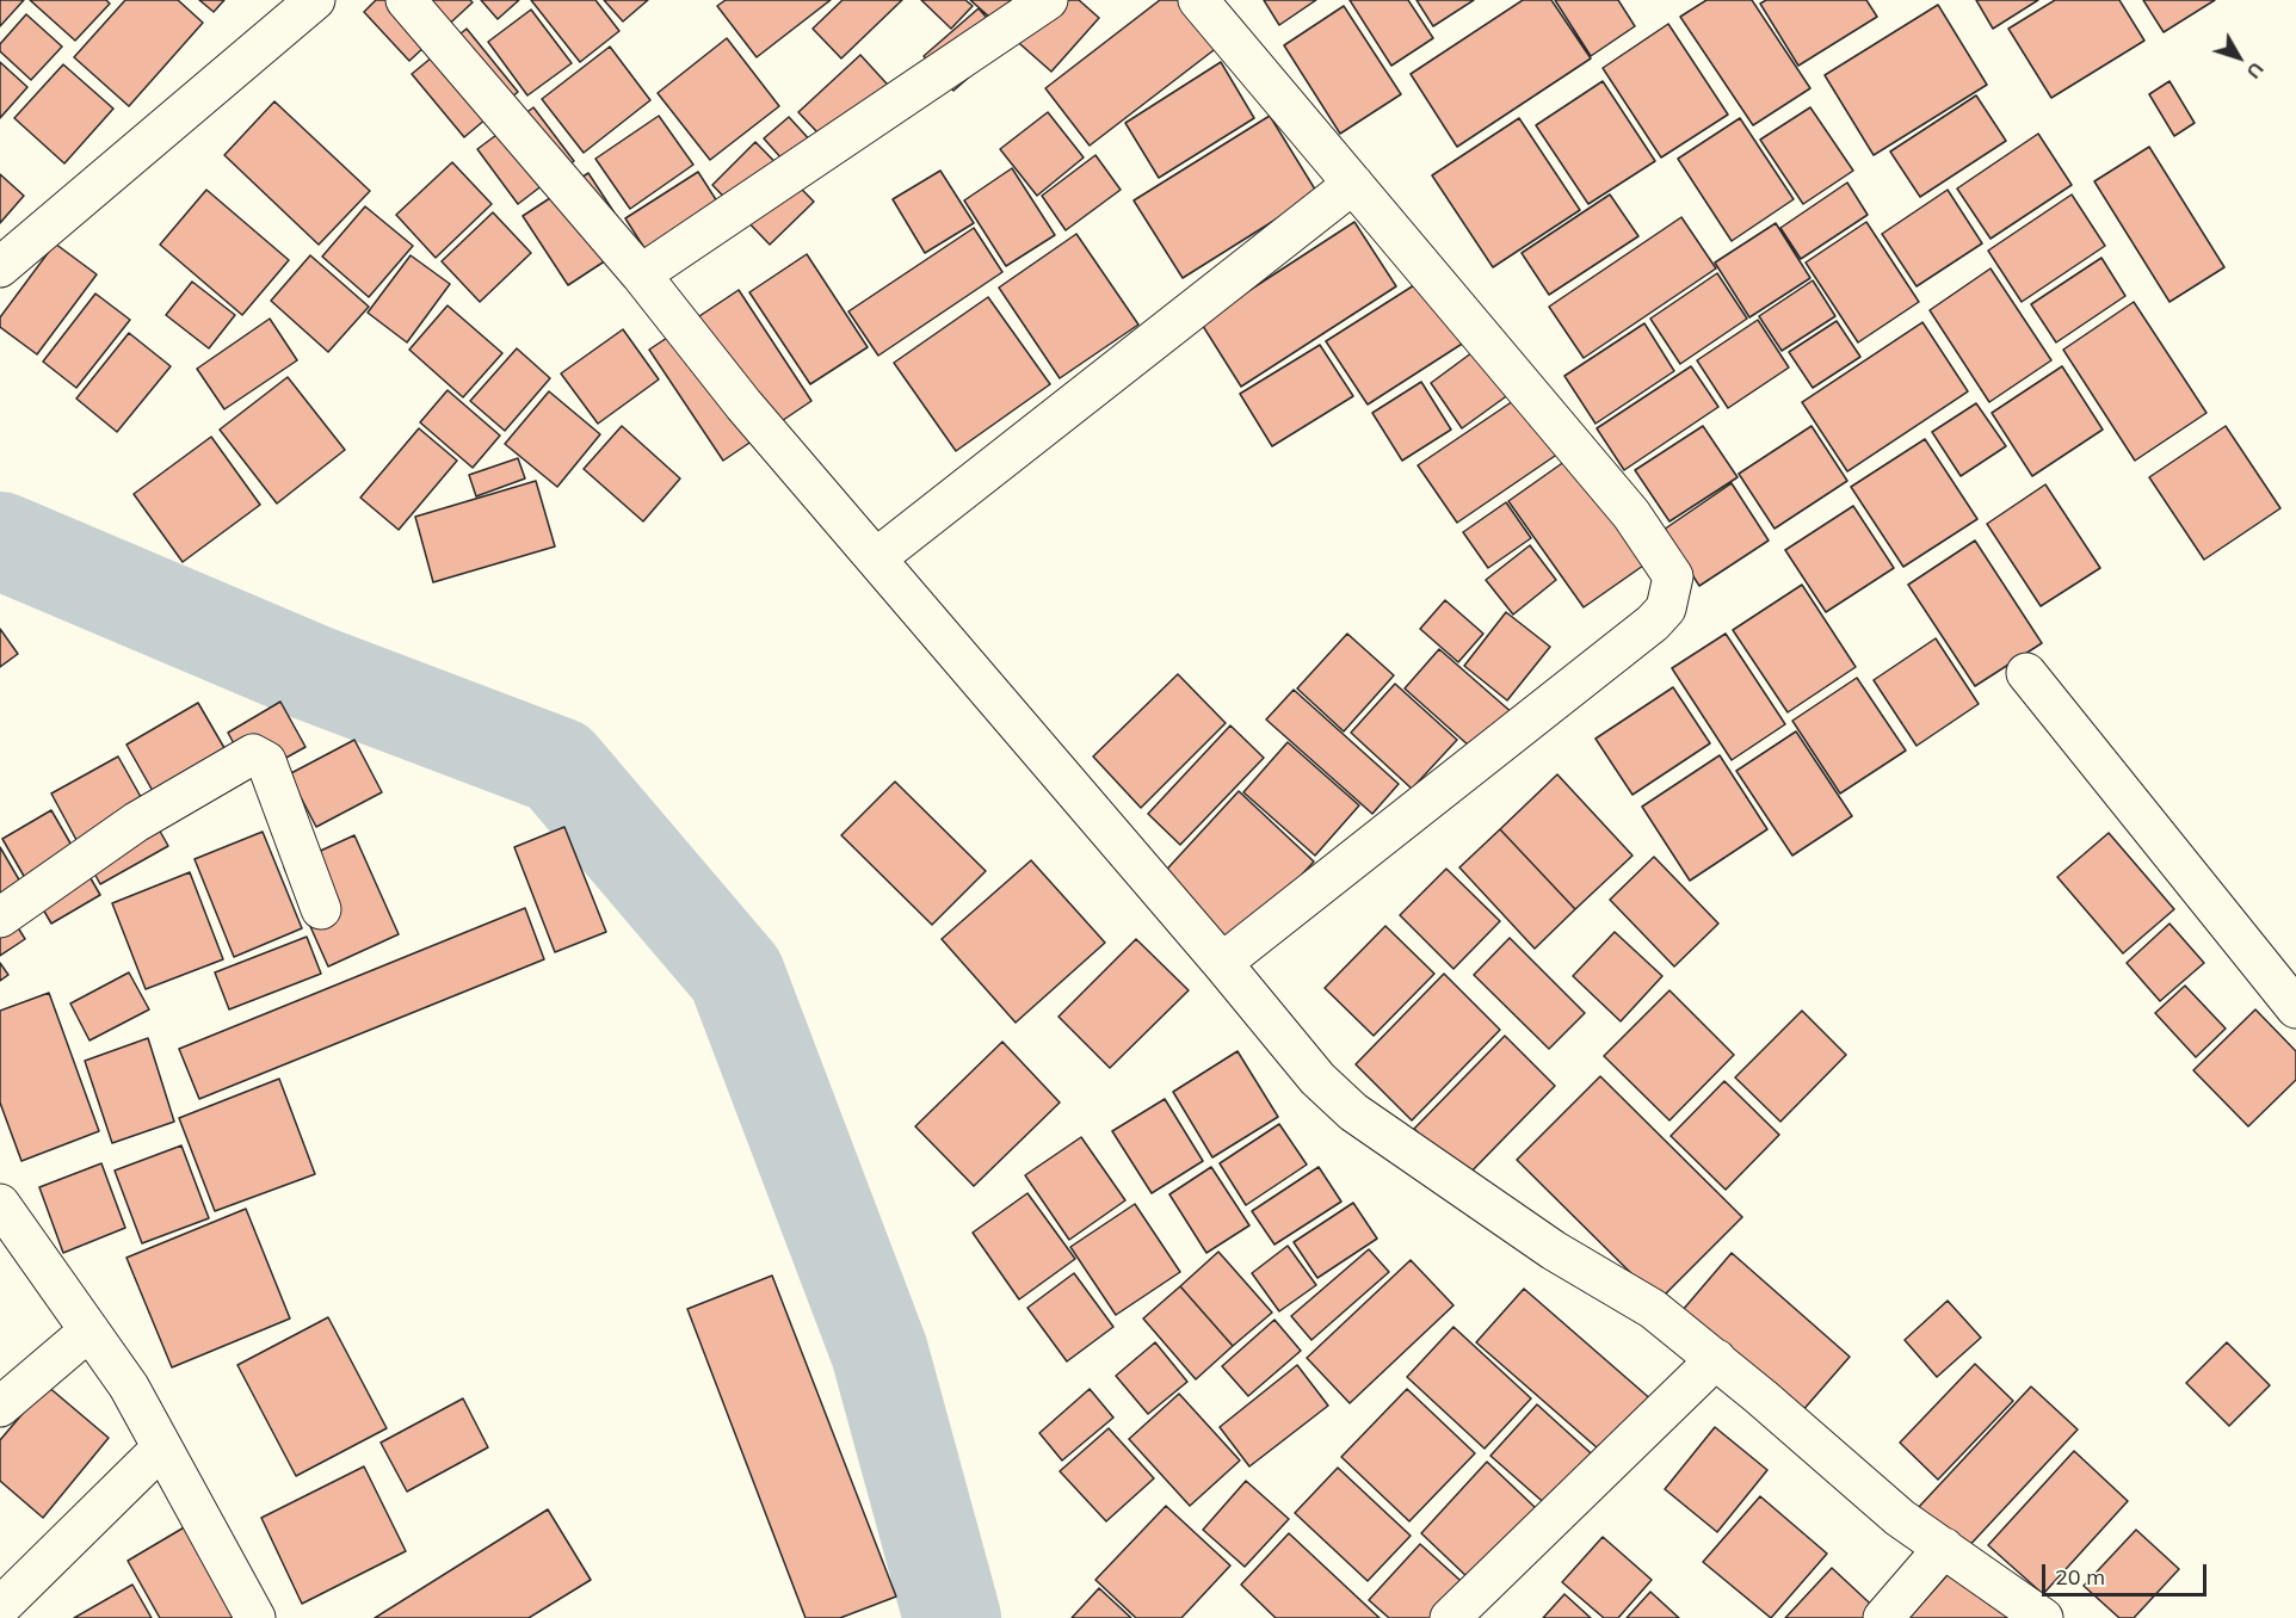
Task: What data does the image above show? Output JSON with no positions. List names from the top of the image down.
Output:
{
  "scale_bar": "20 m",
  "north": "bottom right"
}
